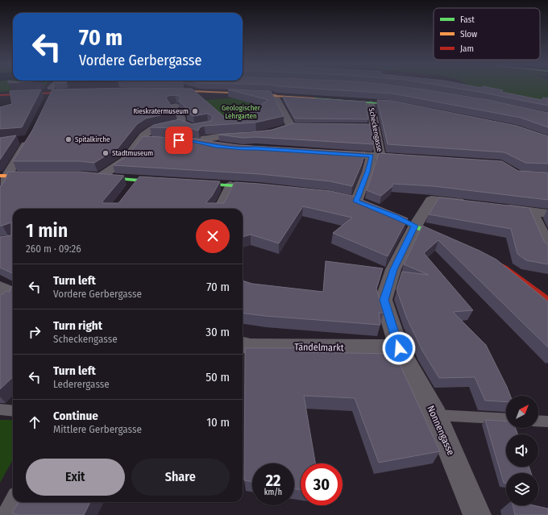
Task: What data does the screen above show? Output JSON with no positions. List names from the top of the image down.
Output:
{
  "streets": {
    "street": ["Scheckengasse", "Tändelmarkt", "Nonnengasse"]
  },
  "crossings": [
    ["Tändelmarkt", "Nonnengasse"]
  ],
  "parks": ["Geologischer Lehrgarten"],
  "places": ["Rieskratermuseum", "Spitalkirche", "Stadtmuseum"],
  "legend": ["Fast", "Slow", "Jam"],
  "north": "top right",
  "page": {
    "turn": ["70 m", "Vordere Gerbergasse"],
    "heading": ["1 min", "260 m · 09:26"],
    "list": [
      {
        "name": "Turn left",
        "note": "Vordere Gerbergasse",
        "value": "70 m"
      },
      {
        "name": "Turn right",
        "note": "Scheckengasse",
        "value": "30 m"
      },
      {
        "name": "Turn left",
        "note": "Lederergasse",
        "value": "50 m"
      },
      {
        "name": "Continue",
        "note": "Mittlere Gerbergasse",
        "value": "10 m"
      }
    ],
    "buttons": ["Exit", "Share"],
    "speed": "22 km/h",
    "limit": "30"
  }
}
